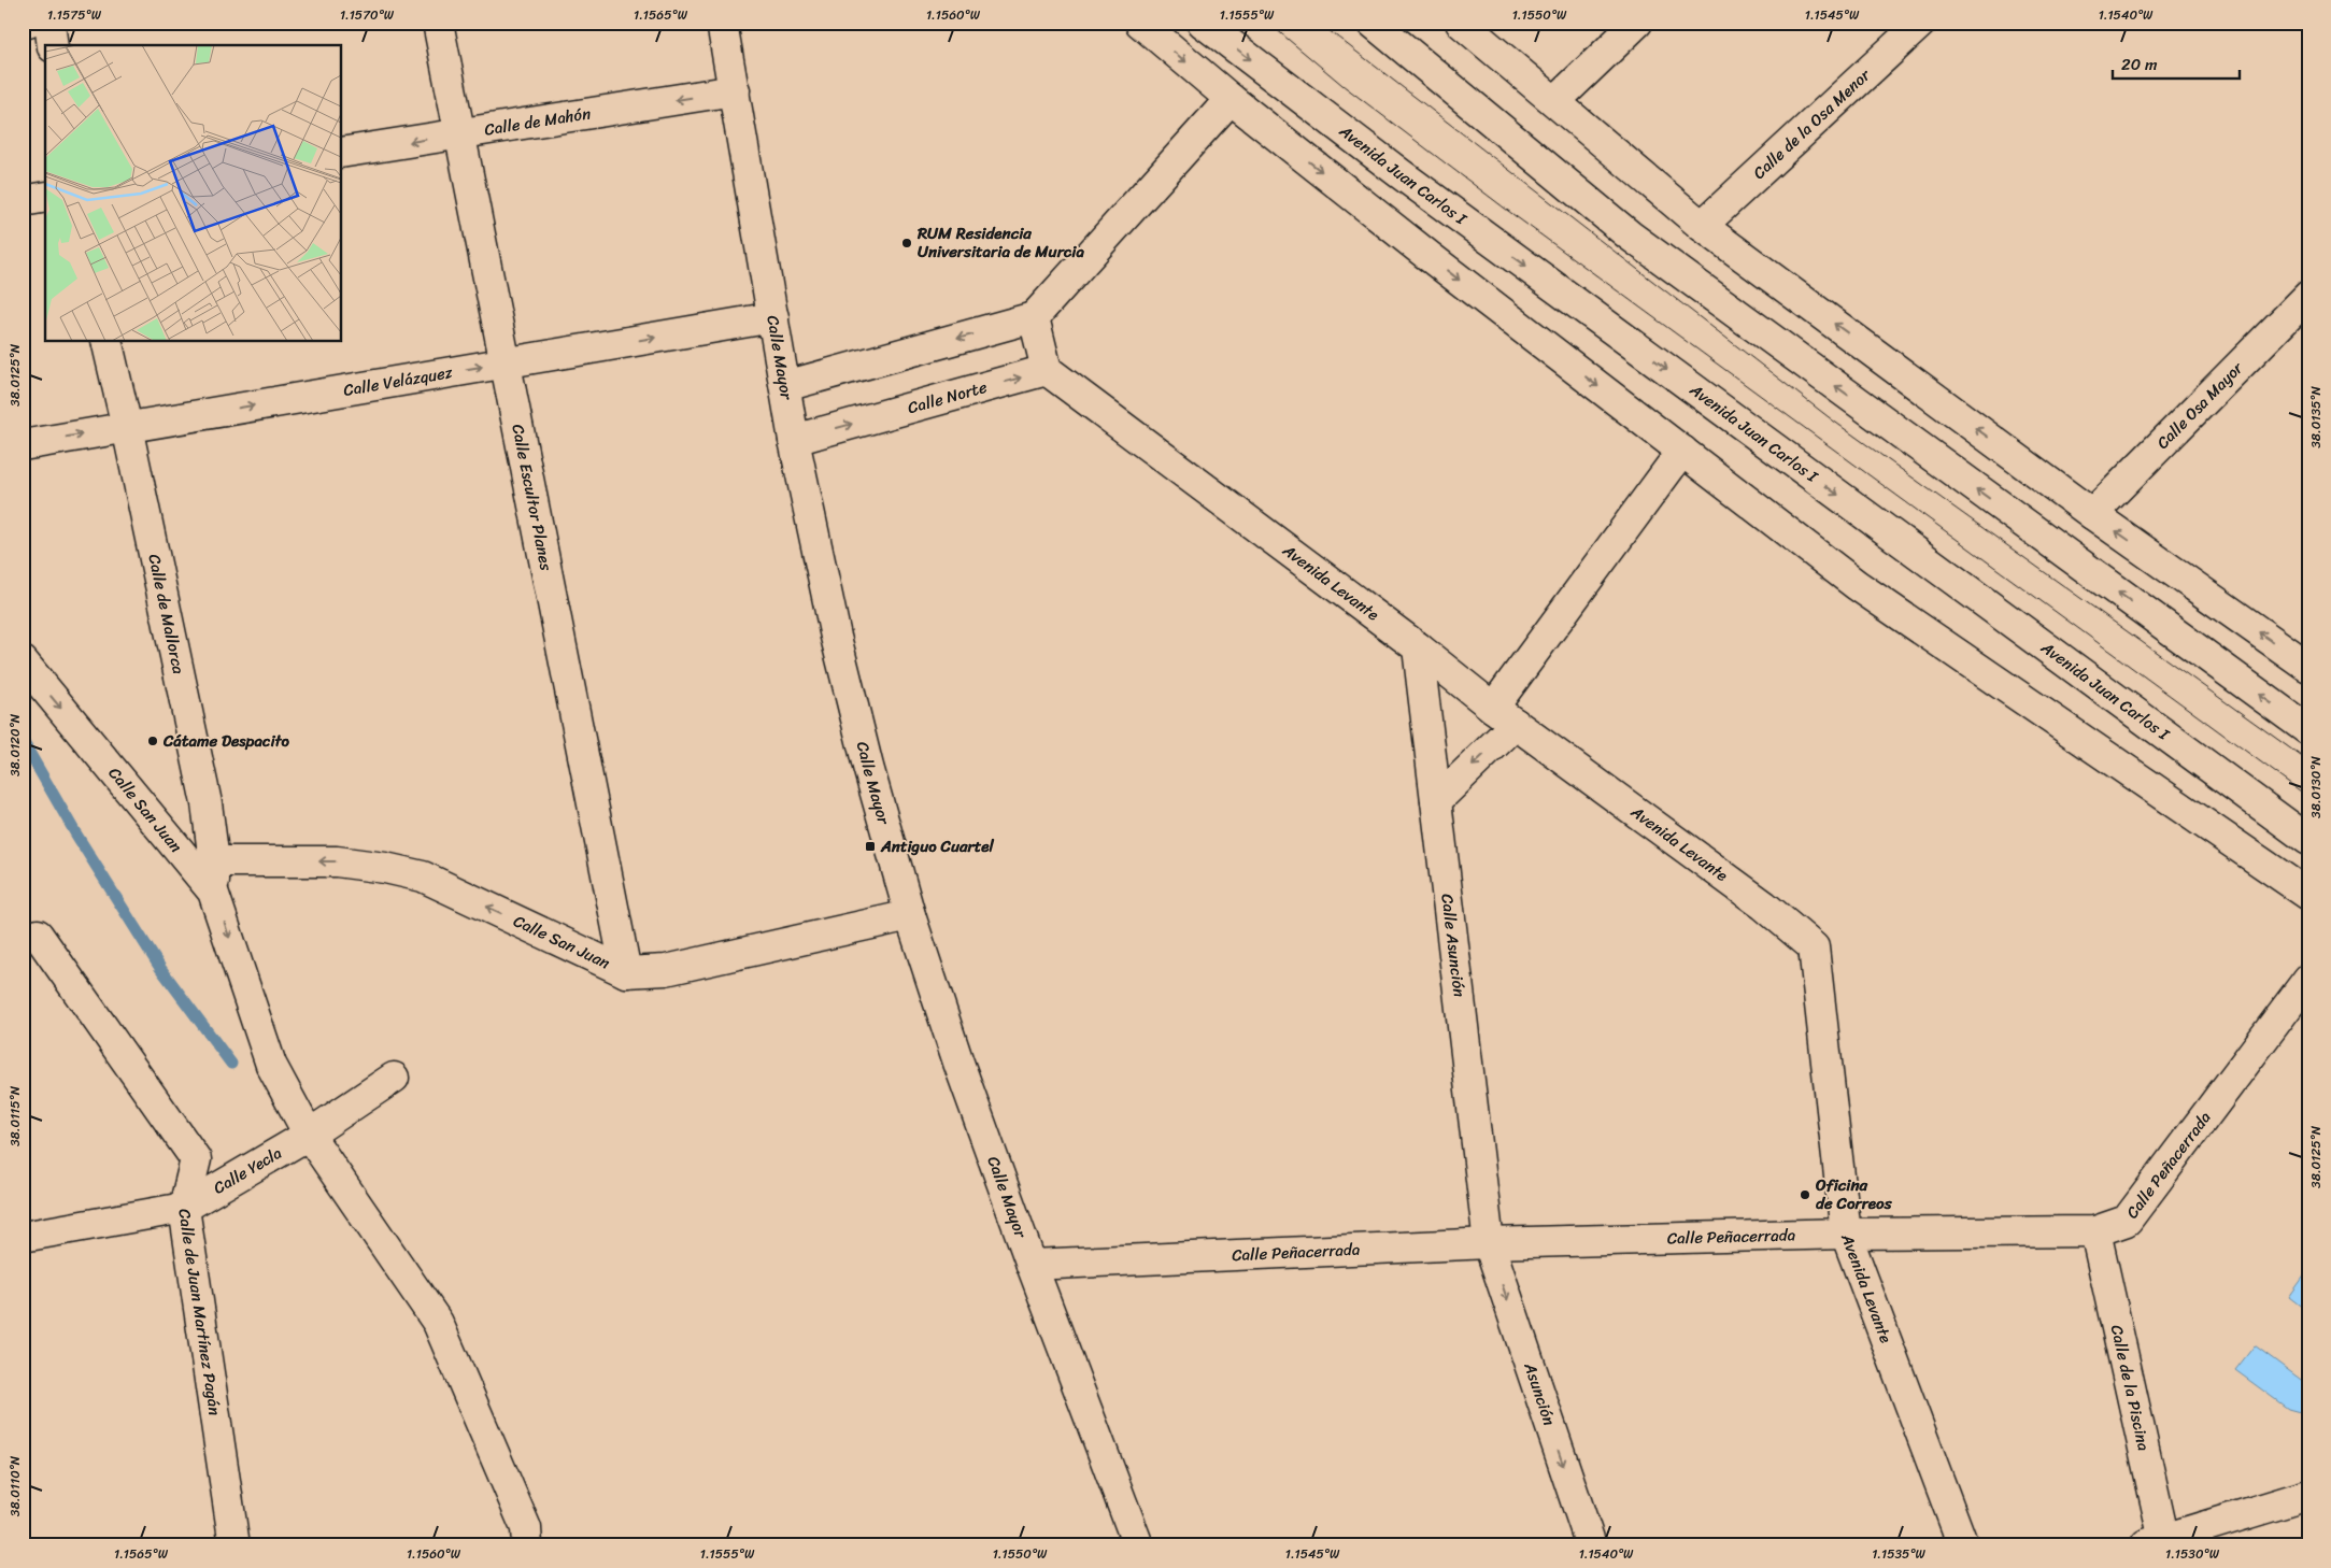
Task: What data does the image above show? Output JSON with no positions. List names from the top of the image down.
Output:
{
  "streets": {
    "street": [
      "Calle de Mahón",
      "Calle de la Osa Menor",
      "Avenida Juan Carlos I",
      "Calle Mayor",
      "Calle Velázquez",
      "Calle Norte",
      "Calle Osa Mayor",
      "Calle Escultor Planes",
      "Avenida Levante",
      "Calle de Mallorca",
      "Calle San Juan",
      "Calle Asunción",
      "Calle Peñacerrada",
      "Calle Yecla",
      "Calle de Juan Martínez Pagán",
      "Calle de la Piscina",
      "Asunción"
    ]
  },
  "crossings": [
    ["Calle de Mahón", "Calle Mayor"],
    ["Calle de Mahón", "Calle Escultor Planes"],
    ["Calle Mayor", "Calle Velázquez"],
    ["Calle Mayor", "Calle Norte"],
    ["Calle Mayor", "Calle San Juan"],
    ["Calle Mayor", "Calle Peñacerrada"],
    ["Calle Velázquez", "Calle Escultor Planes"],
    ["Calle Velázquez", "Calle de Mallorca"],
    ["Calle Norte", "Avenida Levante"],
    ["Calle Escultor Planes", "Calle San Juan"],
    ["Avenida Levante", "Calle Asunción"],
    ["Avenida Levante", "Calle Peñacerrada"],
    ["Calle de Mallorca", "Calle San Juan"],
    ["Calle San Juan", "Calle Yecla"],
    ["Calle Asunción", "Calle Peñacerrada"],
    ["Calle Asunción", "Asunción"],
    ["Calle Peñacerrada", "Calle de la Piscina"],
    ["Calle Peñacerrada", "Asunción"],
    ["Calle Yecla", "Calle de Juan Martínez Pagán"]
  ],
  "one_way": ["Calle de Mahón", "Calle Velázquez", "Asunción"],
  "places": {
    "other": ["RUM Residencia Universitaria de Murcia", "Cátame Despacito", "Oficina de Correos"],
    "transit": ["Antiguo Cuartel"]
  },
  "scale_bar": "20 m",
  "coordinates": [
    "1.1575°W",
    "1.1570°W",
    "1.1565°W",
    "1.1560°W",
    "1.1555°W",
    "1.1550°W",
    "1.1545°W",
    "1.1540°W",
    "38.0125°N",
    "38.0135°N",
    "38.0120°N",
    "38.0130°N",
    "38.0115°N",
    "38.0110°N",
    "1.1535°W",
    "1.1530°W"
  ]
}
